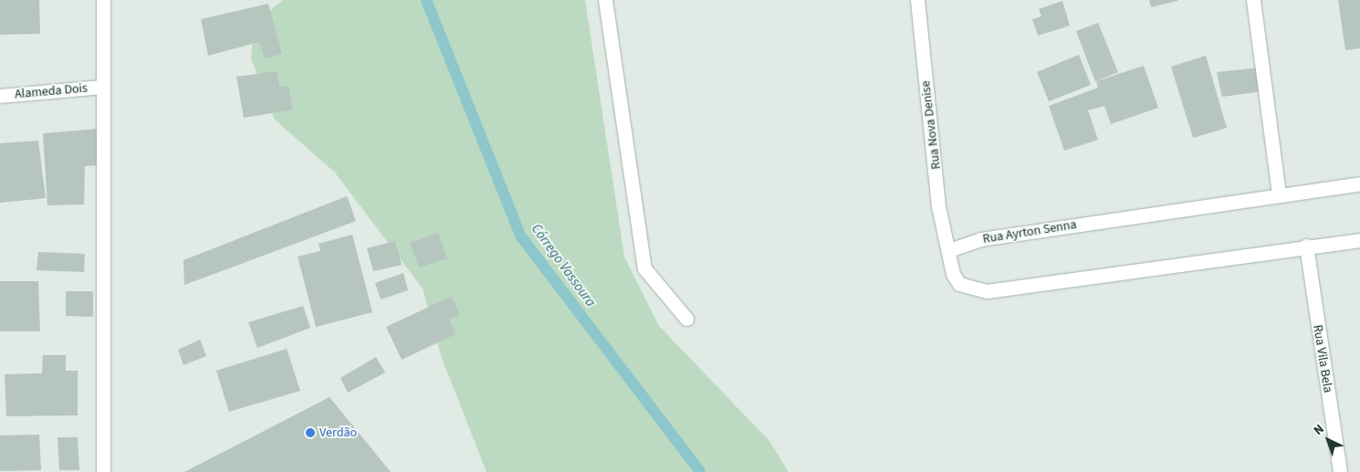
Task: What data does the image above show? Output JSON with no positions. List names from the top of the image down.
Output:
{
  "streets": {
    "street": [
      "Alameda Dois",
      "Rua Nova Denise",
      "Rua Ayrton Senna",
      "Rua Vila Bela"
    ]
  },
  "crossings": [
    ["Rua Nova Denise", "Rua Ayrton Senna"]
  ],
  "water": ["Córrego Vassoura"],
  "places": ["Verdão"],
  "north": "top left"
}
